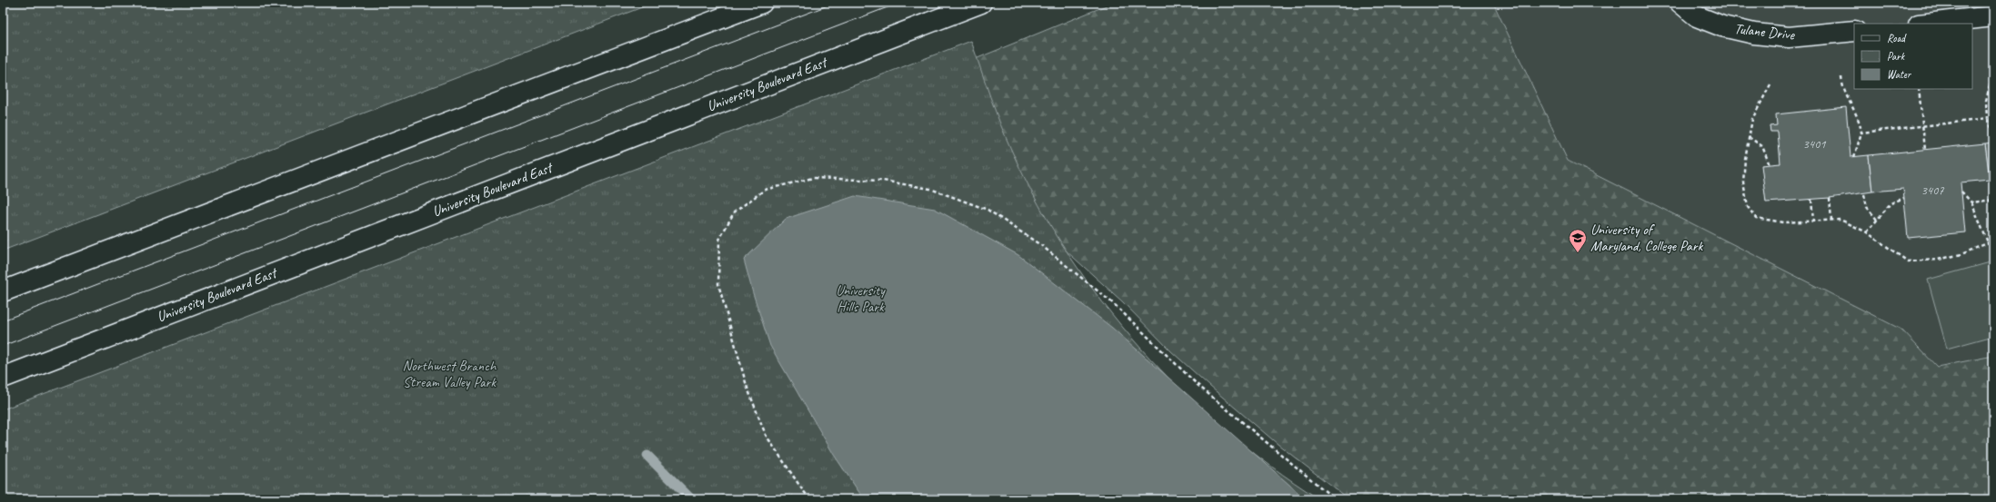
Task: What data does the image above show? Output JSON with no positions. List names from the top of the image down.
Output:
{
  "streets": {
    "main road": ["Tulane Drive", "University Boulevard East"]
  },
  "parks": ["University Hills Park", "Northwest Branch Stream Valley Park"],
  "places": {
    "school or university": ["University of Maryland, College Park"]
  },
  "house_numbers": ["3401", "3407"],
  "legend": ["Road", "Park", "Water"]
}
